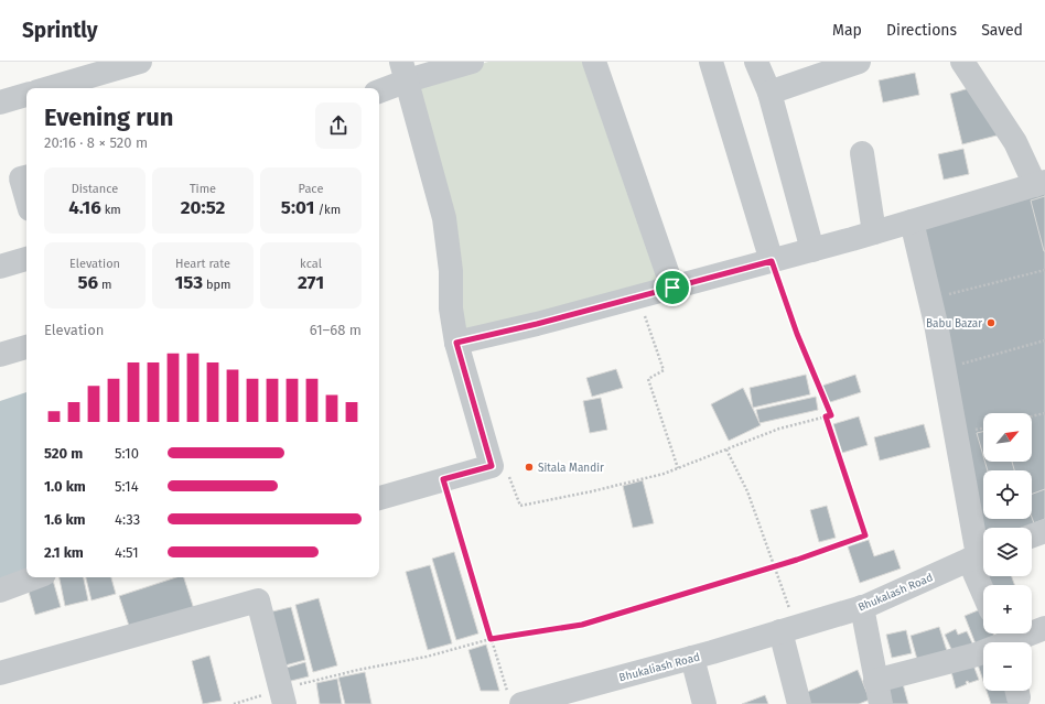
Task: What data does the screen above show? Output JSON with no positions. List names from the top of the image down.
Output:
{
  "streets": {
    "street": ["Bhukalash Road", "Bhukaliash Road"]
  },
  "crossings": [
    ["Bhukalash Road", "Bhukaliash Road"]
  ],
  "places": ["Babu Bazar", "Sitala Mandir"],
  "north": "top right",
  "page": {
    "header": "Sprintly",
    "nav": ["Map", "Directions", "Saved"],
    "heading": ["Evening run", "20:16 · 8 × 520 m"],
    "stats": [
      ["Distance", "4.16 km"],
      ["Time", "20:52"],
      ["Pace", "5:01 /km"],
      ["Elevation", "56 m"],
      ["Heart rate", "153 bpm"],
      ["kcal", "271"]
    ],
    "chart": ["Elevation", "61–68 m"],
    "map_buttons": ["+", "−"],
    "list": [
      {
        "name": "520 m",
        "note": "5:10"
      },
      {
        "name": "1.0 km",
        "note": "5:14"
      },
      {
        "name": "1.6 km",
        "note": "4:33"
      },
      {
        "name": "2.1 km",
        "note": "4:51"
      }
    ]
  }
}
